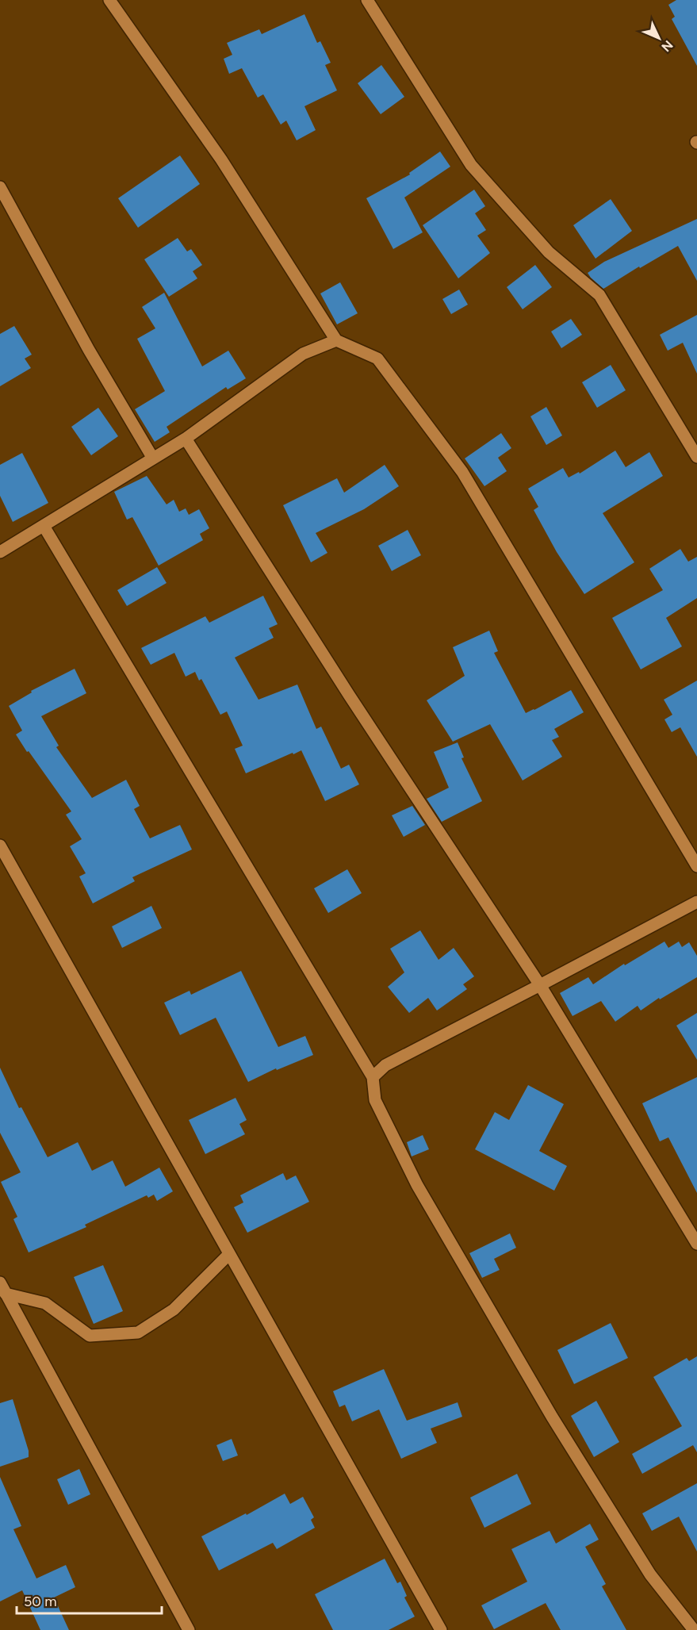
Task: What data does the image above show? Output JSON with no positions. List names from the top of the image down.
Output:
{
  "scale_bar": "50 m",
  "north": "bottom right"
}
